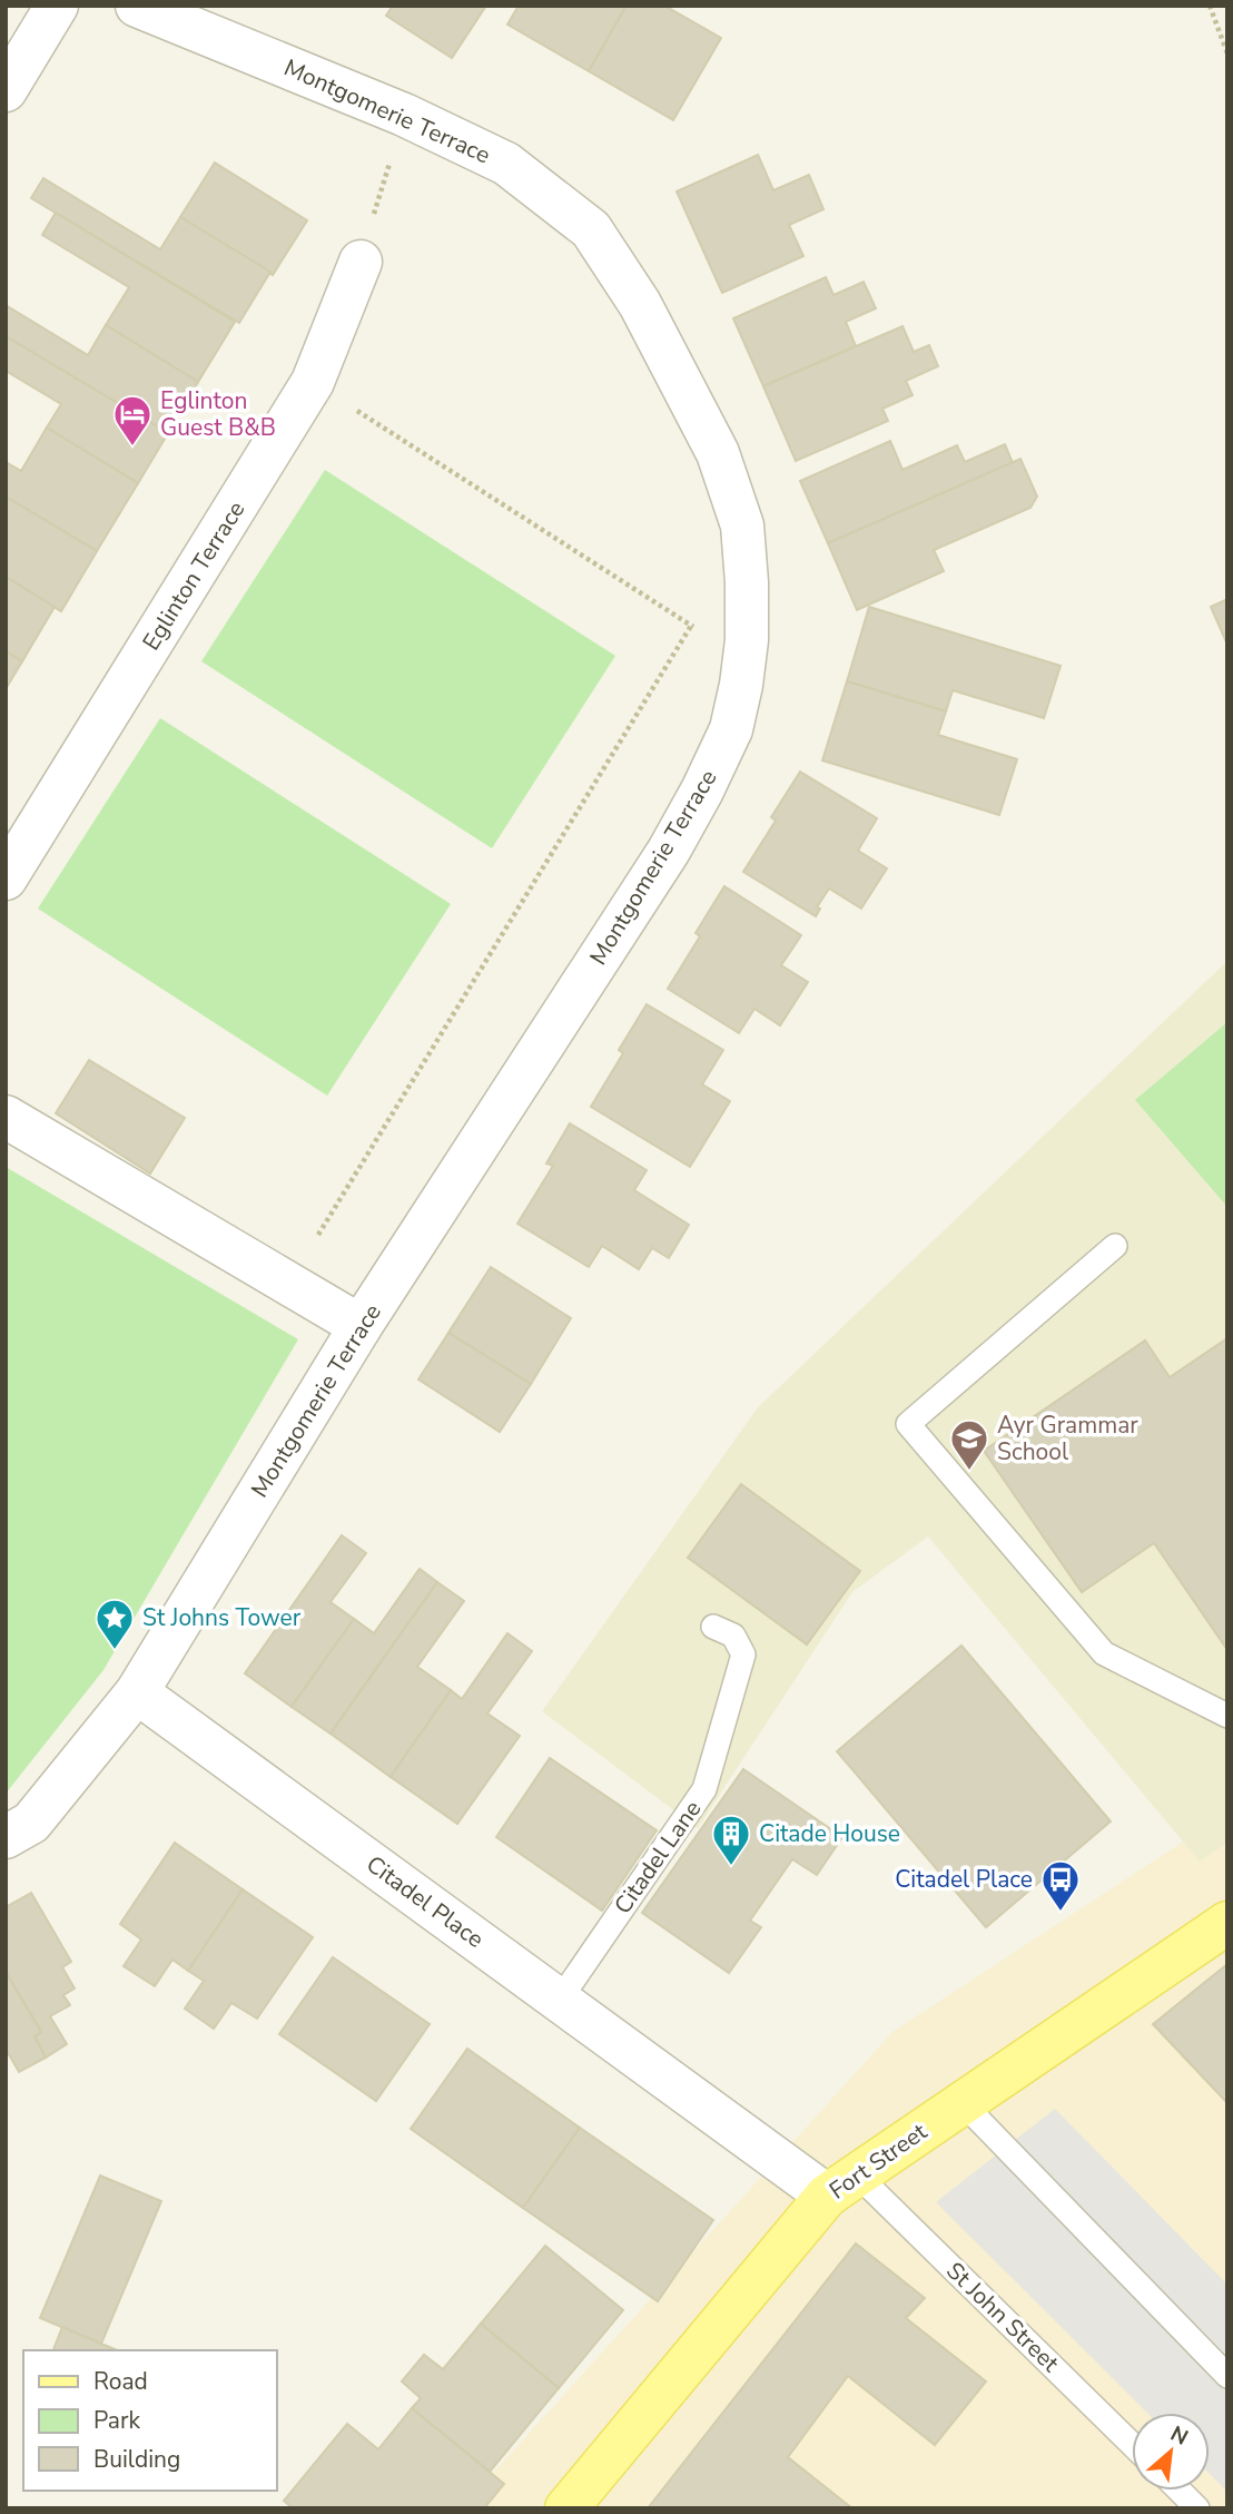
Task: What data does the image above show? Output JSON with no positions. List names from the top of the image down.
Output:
{
  "streets": {
    "main road": ["Fort Street"],
    "street": ["Montgomerie Terrace", "Eglinton Terrace", "Citadel Place"],
    "lane": ["Citadel Lane", "St John Street"]
  },
  "crossings": [
    ["Montgomerie Terrace", "Citadel Place"],
    ["Citadel Lane", "Citadel Place"],
    ["Citadel Place", "Fort Street"],
    ["Citadel Place", "St John Street"],
    ["Fort Street", "St John Street"]
  ],
  "places": {
    "hotel": ["Eglinton Guest B&B"],
    "school or university": ["Ayr Grammar School"],
    "place": ["St Johns Tower"],
    "building": ["Citade House"],
    "bus stop": ["Citadel Place"]
  },
  "legend": ["Road", "Park", "Building"],
  "north": "top right"
}
